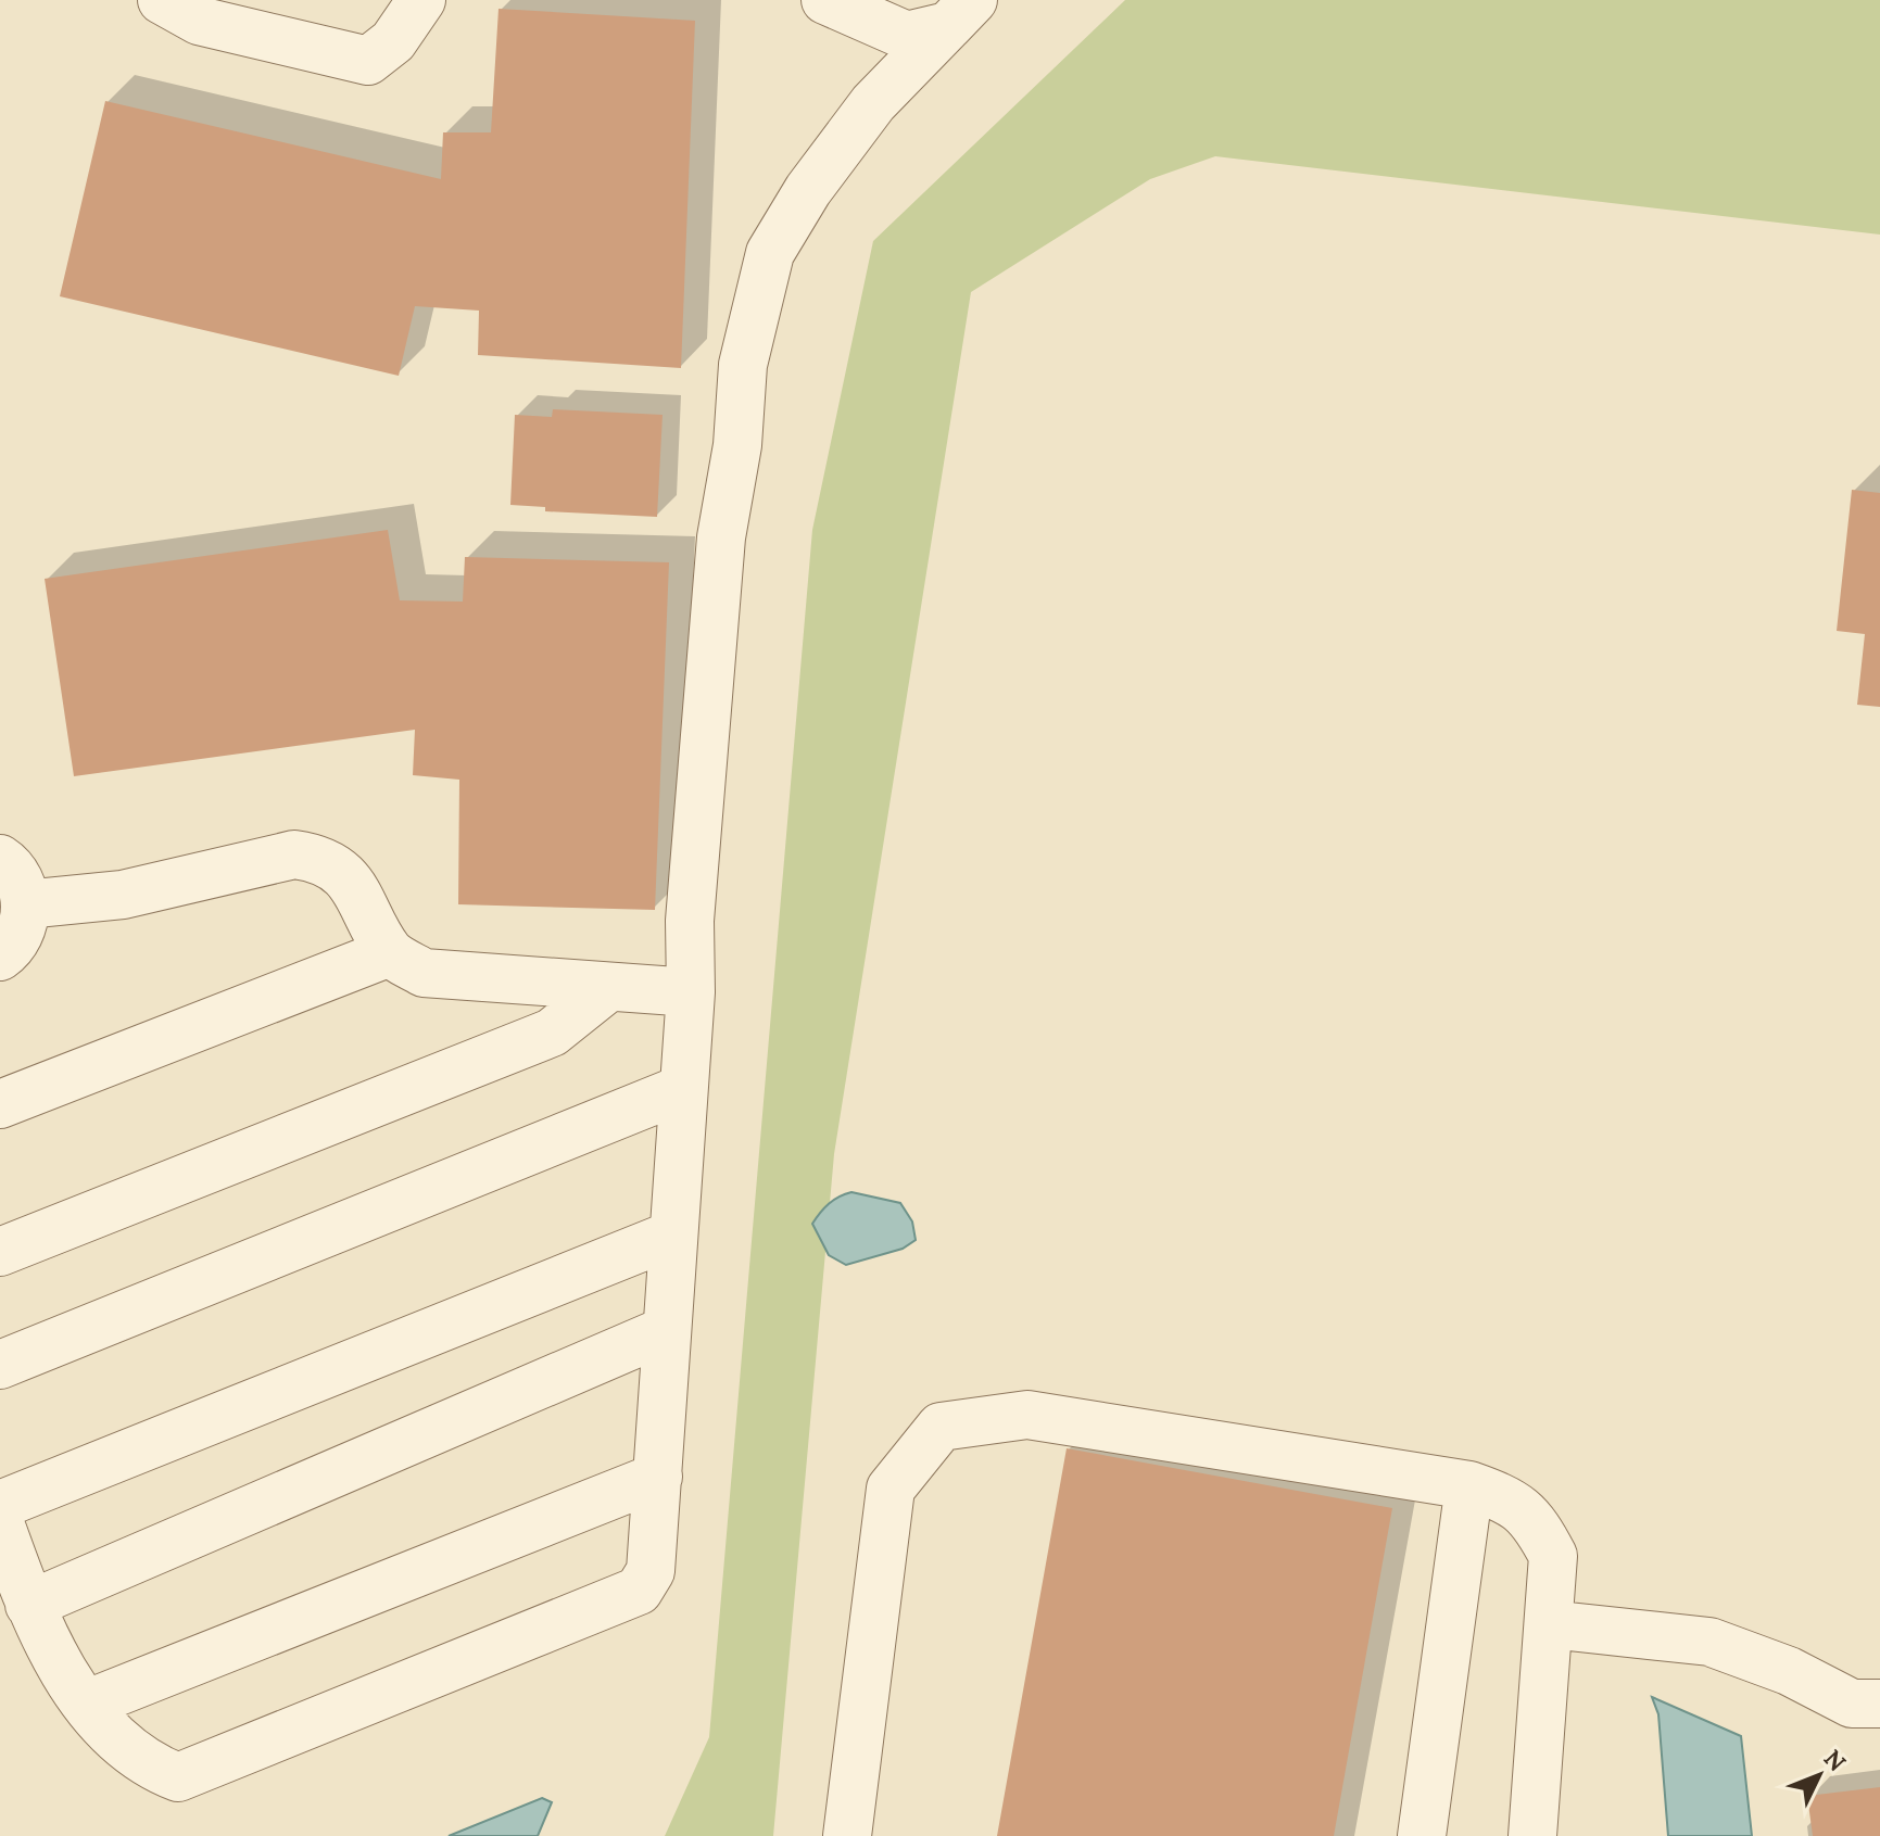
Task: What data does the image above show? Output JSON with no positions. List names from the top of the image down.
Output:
{
  "north": "top right"
}
